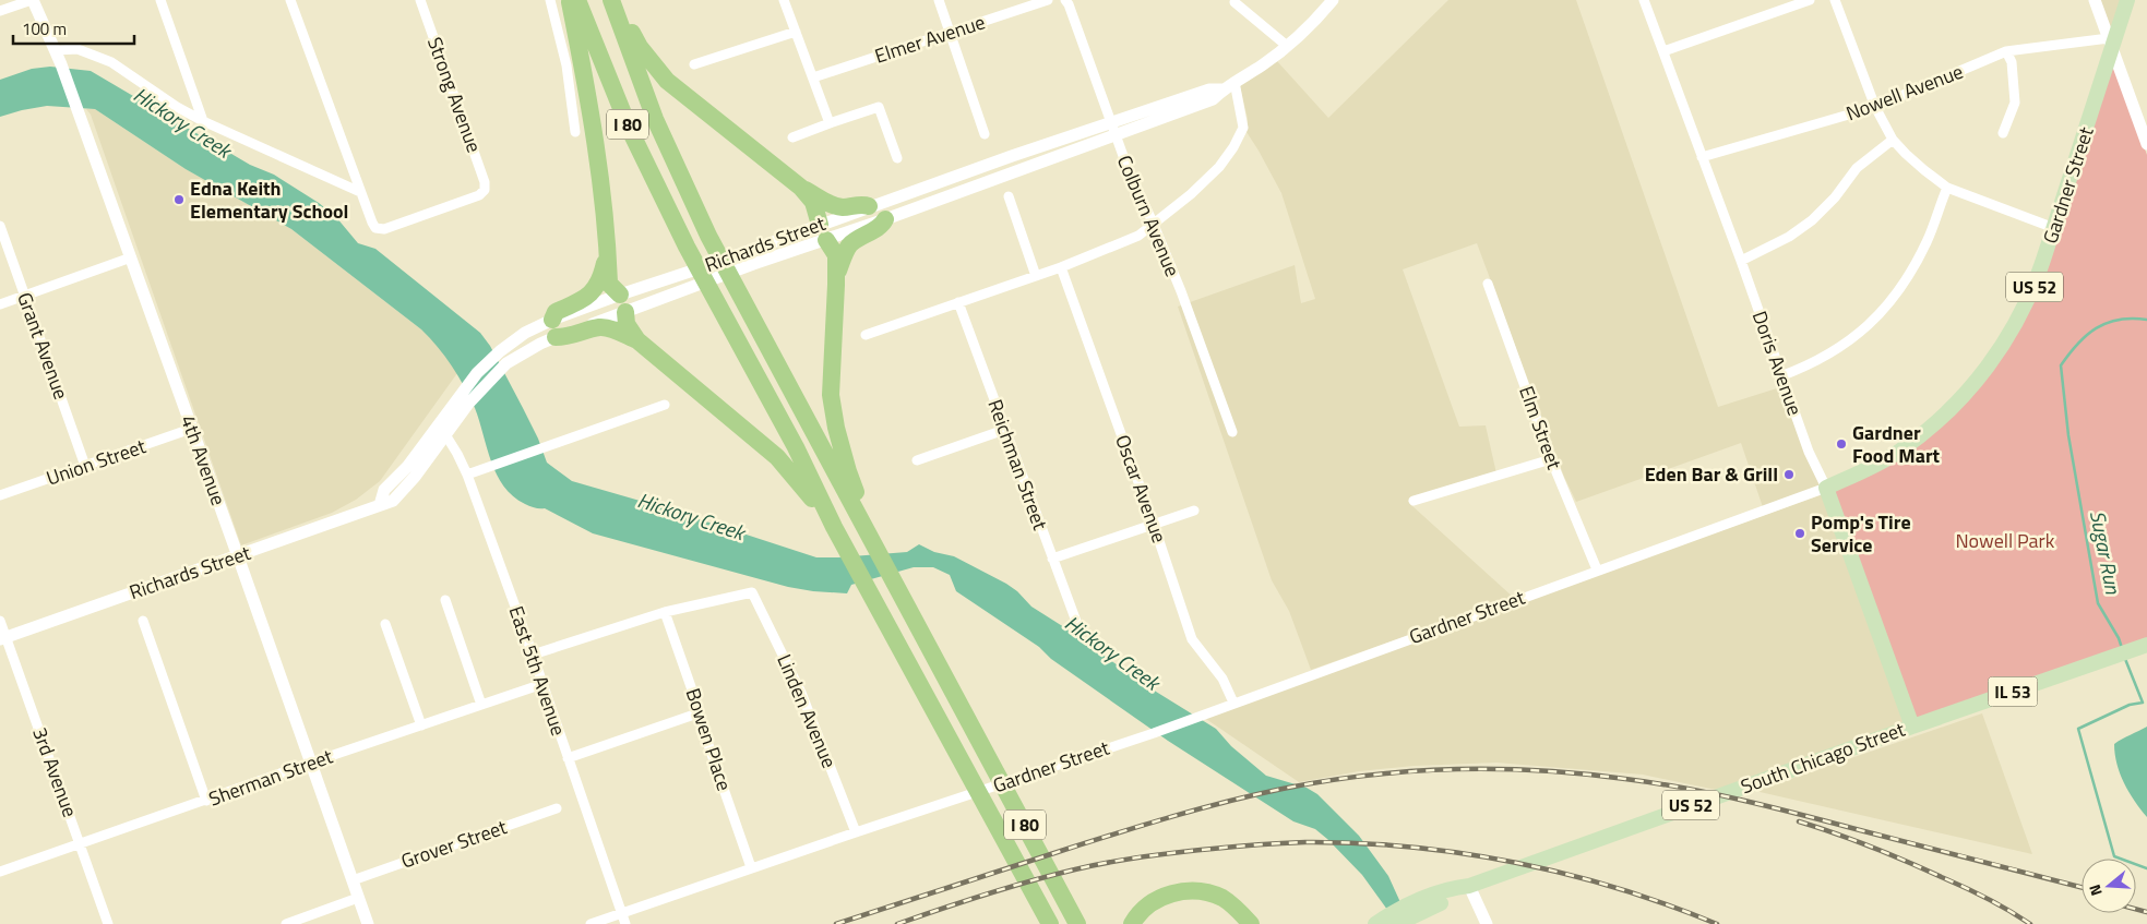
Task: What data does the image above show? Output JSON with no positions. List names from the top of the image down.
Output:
{
  "streets": {
    "highway": ["I 80"],
    "main road": [
      "Gardner Street",
      "US 52",
      "Doris Avenue",
      "IL 53",
      "South Chicago Street"
    ],
    "street": [
      "Elmer Avenue",
      "Nowell Avenue",
      "Strong Avenue",
      "Colburn Avenue",
      "Richards Street",
      "Grant Avenue",
      "Elm Street",
      "4th Avenue",
      "Union Street",
      "Reichman Street",
      "Oscar Avenue",
      "East 5th Avenue",
      "Linden Avenue",
      "Bowen Place",
      "3rd Avenue",
      "Sherman Street",
      "Grover Street"
    ]
  },
  "crossings": [
    ["Nowell Avenue", "Gardner Street"],
    ["Nowell Avenue", "US 52"],
    ["Nowell Avenue", "Doris Avenue"],
    ["Gardner Street", "US 52"],
    ["Gardner Street", "Doris Avenue"],
    ["Gardner Street", "Elm Street"],
    ["Gardner Street", "Oscar Avenue"],
    ["Gardner Street", "East 5th Avenue"],
    ["Gardner Street", "Linden Avenue"],
    ["Gardner Street", "Bowen Place"],
    ["Colburn Avenue", "Richards Street"],
    ["Richards Street", "4th Avenue"],
    ["Richards Street", "East 5th Avenue"],
    ["Richards Street", "3rd Avenue"],
    ["Grant Avenue", "Union Street"],
    ["Doris Avenue", "South Chicago Street"],
    ["4th Avenue", "Union Street"],
    ["4th Avenue", "Sherman Street"],
    ["4th Avenue", "Grover Street"],
    ["East 5th Avenue", "Sherman Street"],
    ["Linden Avenue", "Bowen Place"],
    ["3rd Avenue", "Sherman Street"]
  ],
  "water": ["Hickory Creek", "Sugar Run"],
  "parks": ["Nowell Park"],
  "places": [
    "Edna Keith Elementary School",
    "Gardner Food Mart",
    "Eden Bar & Grill",
    "Pomp's Tire Service"
  ],
  "scale_bar": "100 m",
  "north": "left"
}
